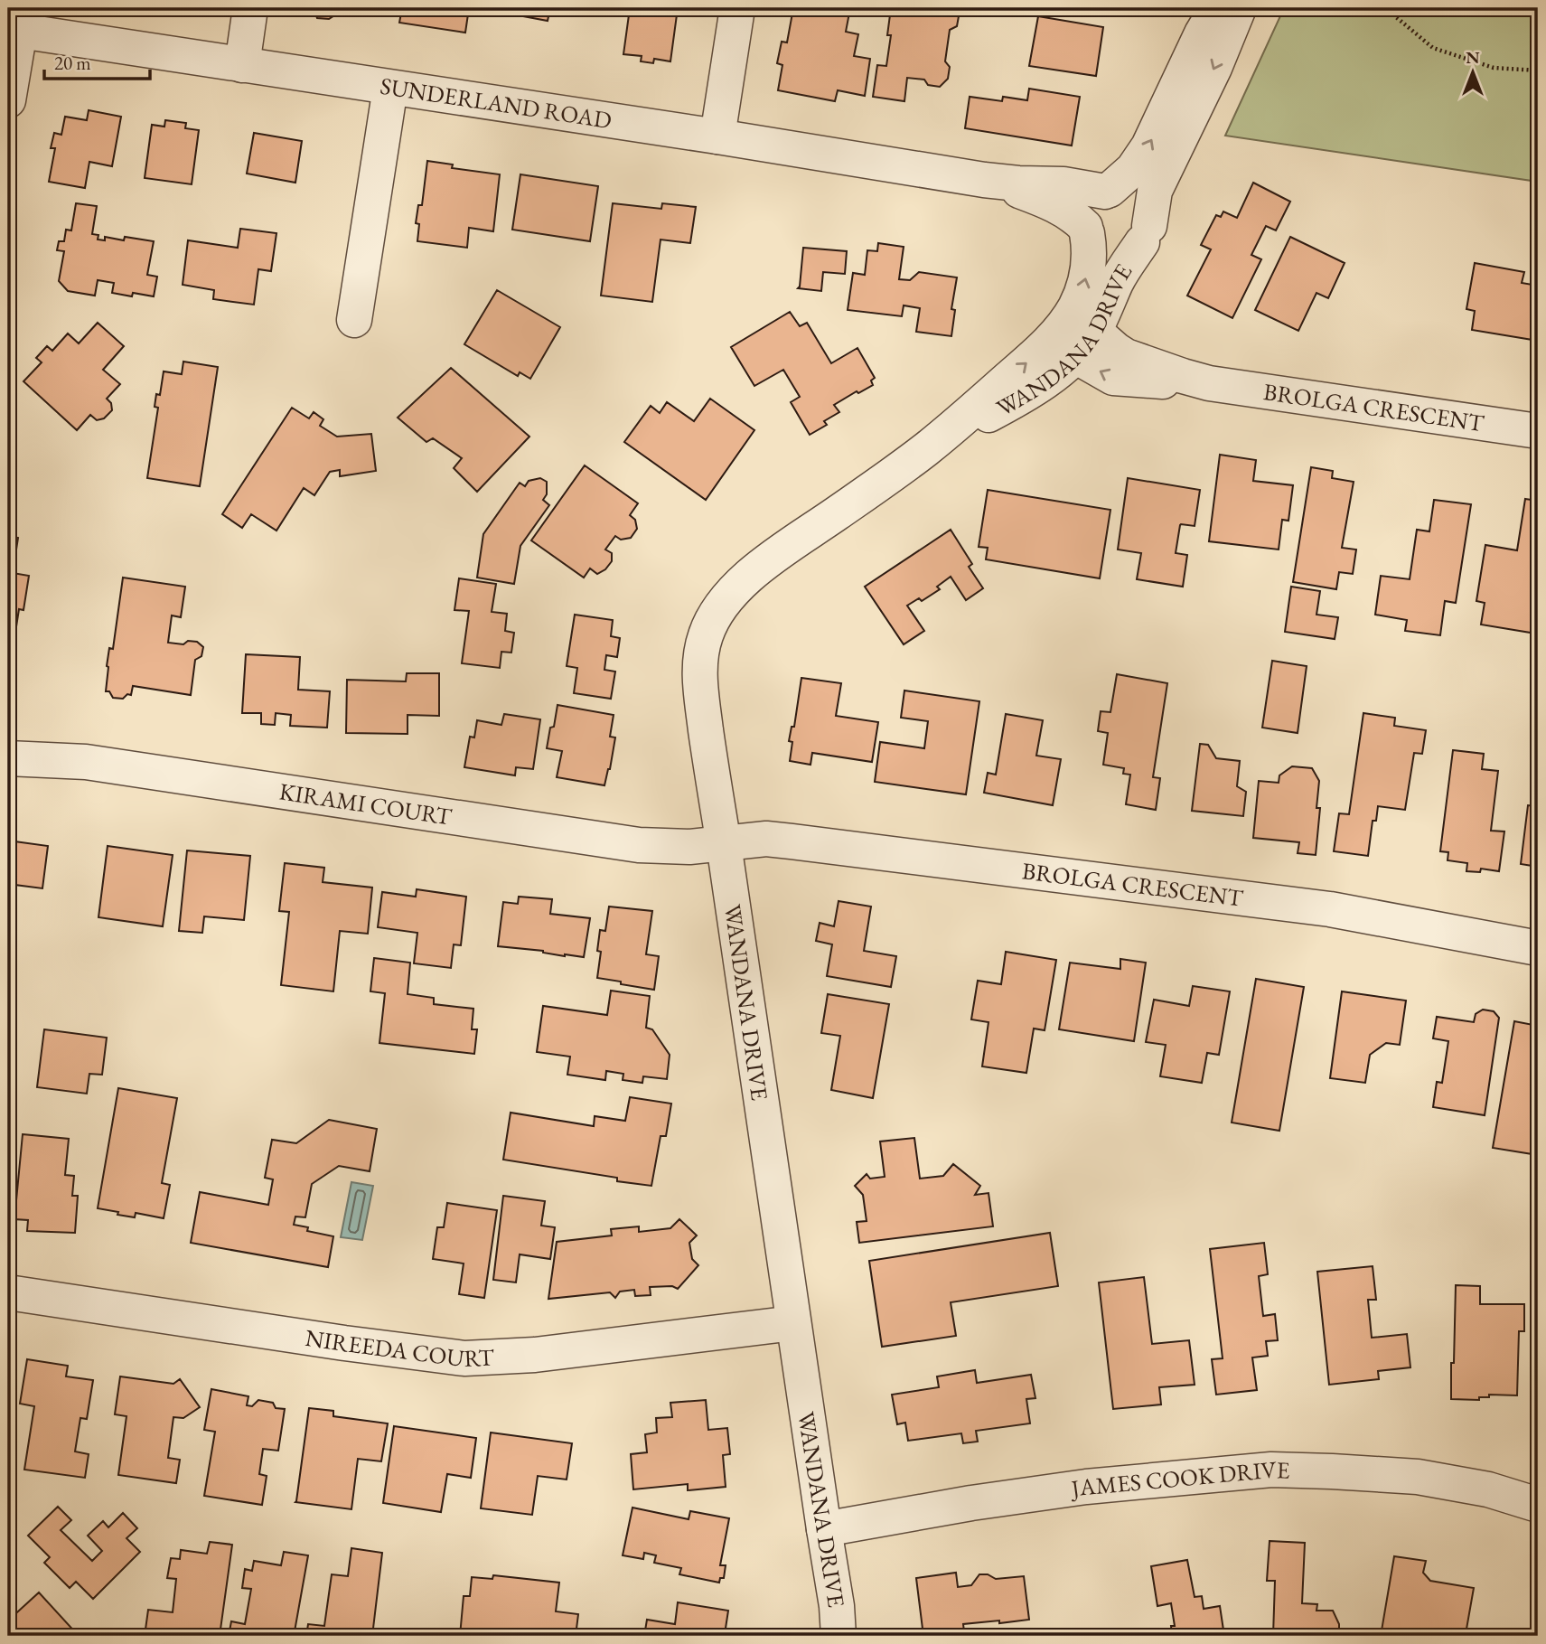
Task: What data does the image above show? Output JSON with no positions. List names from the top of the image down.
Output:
{
  "streets": {
    "street": [
      "SUNDERLAND ROAD",
      "WANDANA DRIVE",
      "BROLGA CRESCENT",
      "KIRAMI COURT",
      "NIREEDA COURT",
      "JAMES COOK DRIVE"
    ]
  },
  "crossings": [
    ["SUNDERLAND ROAD", "WANDANA DRIVE"],
    ["WANDANA DRIVE", "BROLGA CRESCENT"],
    ["WANDANA DRIVE", "KIRAMI COURT"],
    ["WANDANA DRIVE", "NIREEDA COURT"],
    ["WANDANA DRIVE", "JAMES COOK DRIVE"],
    ["BROLGA CRESCENT", "KIRAMI COURT"]
  ],
  "scale_bar": "20 m",
  "north": "top"
}
